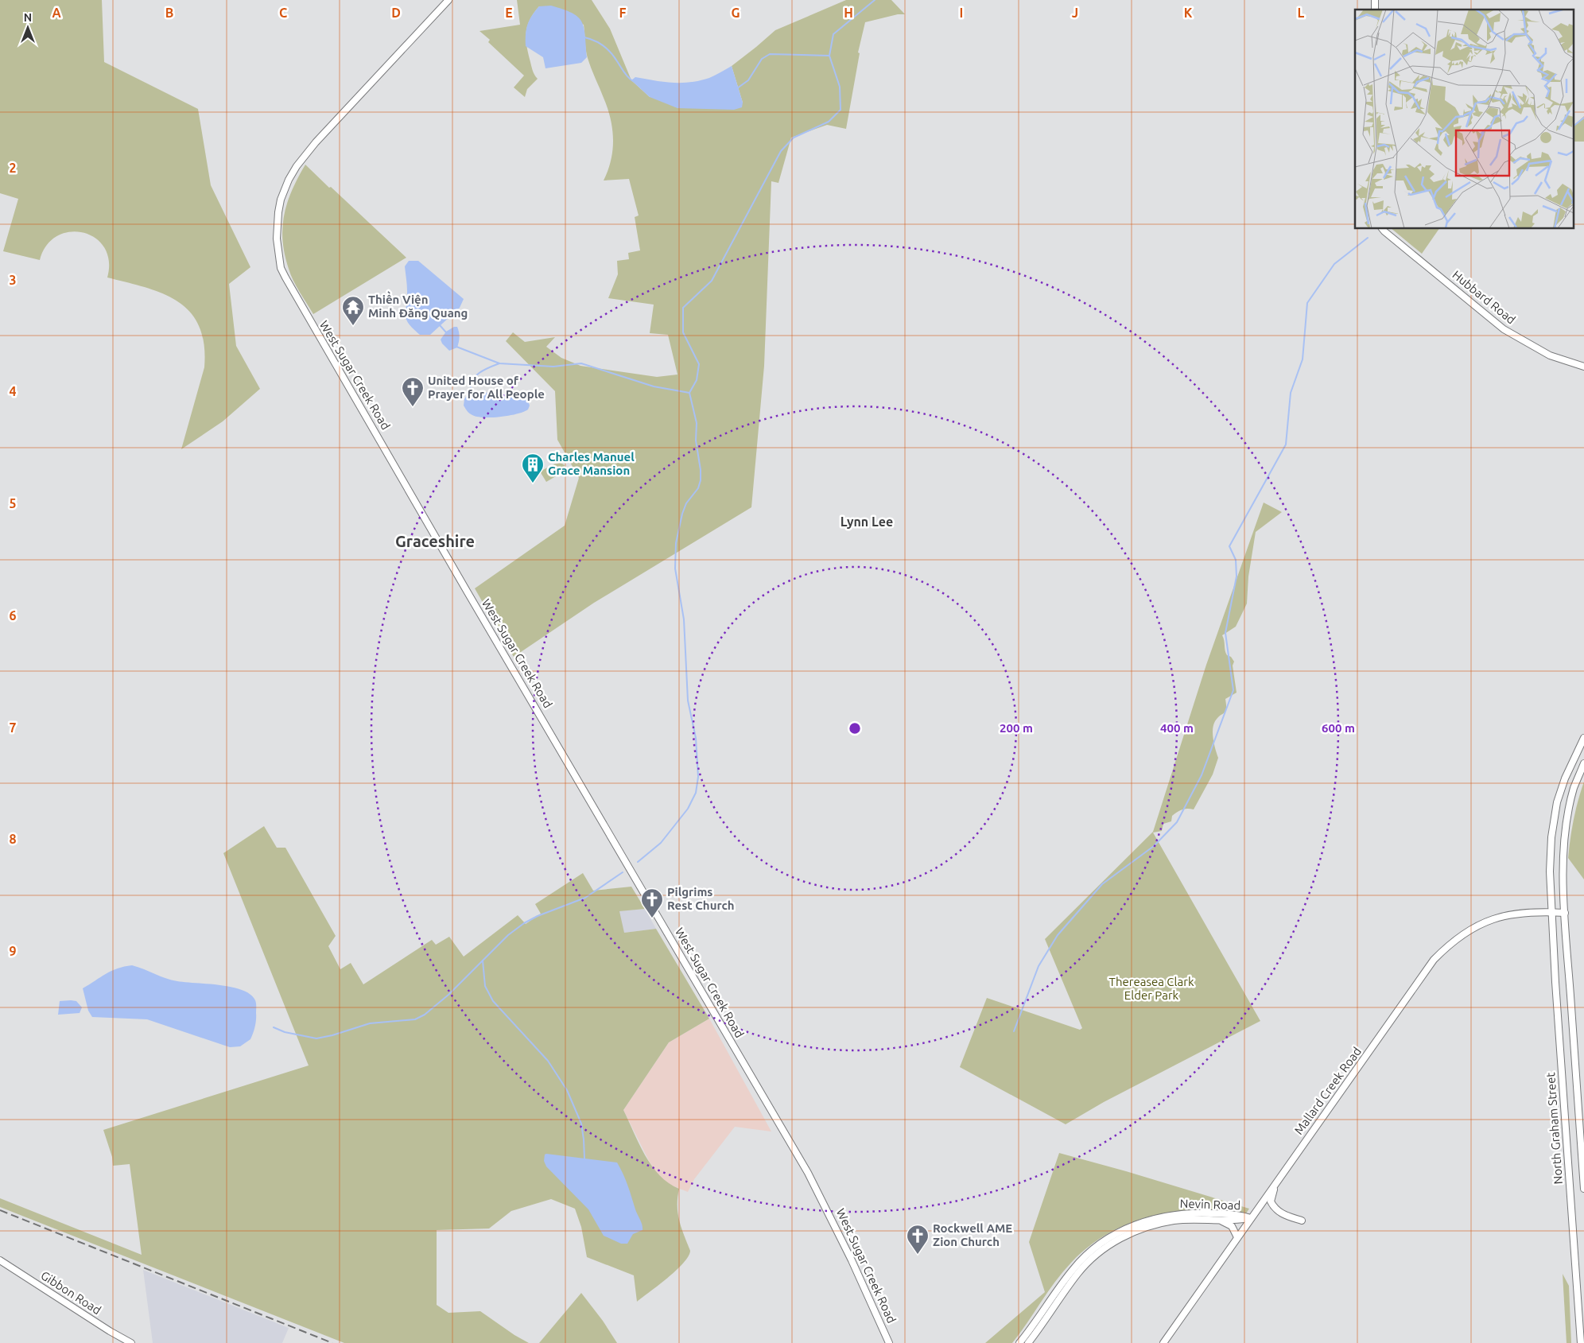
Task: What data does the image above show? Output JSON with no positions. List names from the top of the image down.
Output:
{
  "streets": {
    "main road": [
      "Hubbard Road",
      "West Sugar Creek Road",
      "Mallard Creek Road",
      "North Graham Street",
      "Nevin Road",
      "Gibbon Road"
    ]
  },
  "crossings": [
    ["Mallard Creek Road", "North Graham Street"],
    ["Mallard Creek Road", "Nevin Road"]
  ],
  "districts": ["Lynn Lee", "Graceshire"],
  "parks": ["Thereasea Clark Elder Park"],
  "places": {
    "temple": ["Thiền Viện Minh Đăng Quang"],
    "church": ["United House of Prayer for All People", "Pilgrims Rest Church", "Rockwell AME Zion Church"],
    "building": ["Charles Manuel Grace Mansion"]
  },
  "north": "top",
  "grid": {
    "columns": [
      "A",
      "B",
      "C",
      "D",
      "E",
      "F",
      "G",
      "H",
      "I",
      "J",
      "K",
      "L"
    ],
    "rows": [
      "2",
      "3",
      "4",
      "5",
      "6",
      "7",
      "8",
      "9"
    ]
  },
  "rings": ["200 m", "400 m", "600 m"]
}
